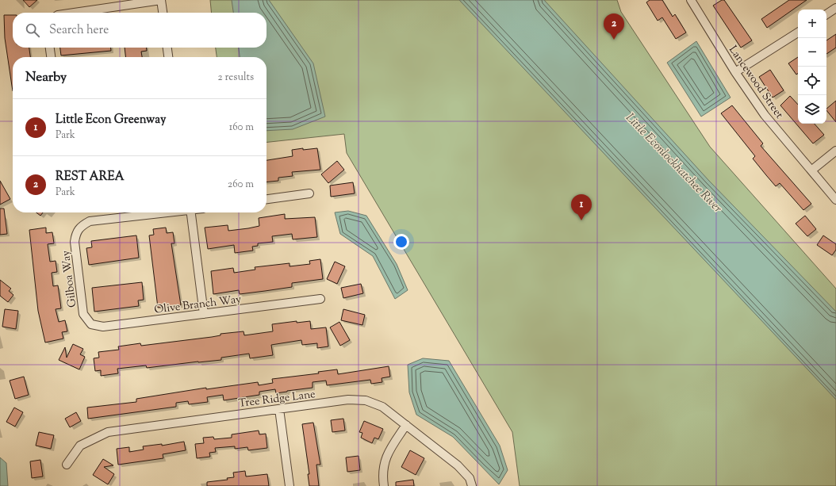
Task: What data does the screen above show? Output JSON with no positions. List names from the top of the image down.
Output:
{
  "streets": {
    "street": [
      "Lancewood Street",
      "Gilboa Way",
      "Olive Branch Way",
      "Tree Ridge Lane"
    ]
  },
  "crossings": [
    ["Gilboa Way", "Olive Branch Way"]
  ],
  "water": ["Little Econlockhatchee River"],
  "page": {
    "map_buttons": ["+", "−"],
    "search": "Search here",
    "pins": ["2", "1"],
    "heading": ["Nearby", "2 results"],
    "list": [
      {
        "mark": "1",
        "name": "Little Econ Greenway",
        "note": "Park",
        "value": "160 m"
      },
      {
        "mark": "2",
        "name": "REST AREA",
        "note": "Park",
        "value": "260 m"
      }
    ]
  }
}
